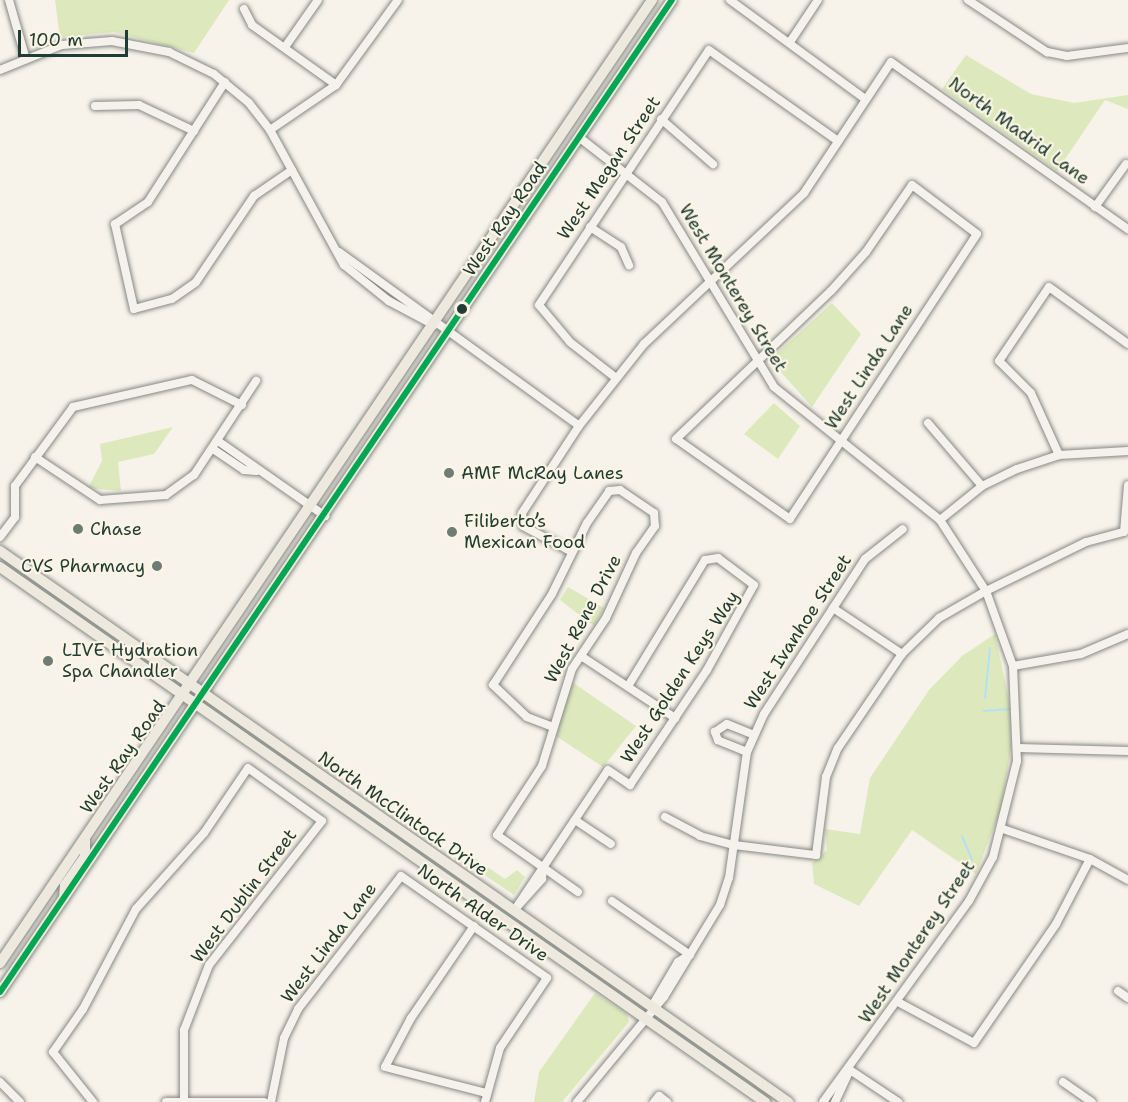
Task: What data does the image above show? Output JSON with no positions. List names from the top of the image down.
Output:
{
  "streets": {
    "main road": ["West Ray Road", "North McClintock Drive"],
    "street": [
      "North Madrid Lane",
      "West Megan Street",
      "West Monterey Street",
      "West Linda Lane",
      "West Rene Drive",
      "West Ivanhoe Street",
      "West Golden Keys Way",
      "West Dublin Street",
      "North Alder Drive"
    ]
  },
  "crossings": [
    ["West Megan Street", "West Monterey Street"],
    ["West Ray Road", "West Monterey Street"],
    ["West Ray Road", "North McClintock Drive"],
    ["West Monterey Street", "West Linda Lane"],
    ["West Linda Lane", "North Alder Drive"],
    ["West Rene Drive", "West Golden Keys Way"],
    ["West Ivanhoe Street", "North McClintock Drive"],
    ["West Golden Keys Way", "North McClintock Drive"]
  ],
  "places": [
    "AMF McRay Lanes",
    "Chase",
    "Filiberto’s Mexican Food",
    "CVS Pharmacy",
    "LIVE Hydration Spa Chandler"
  ],
  "scale_bar": "100 m"
}
